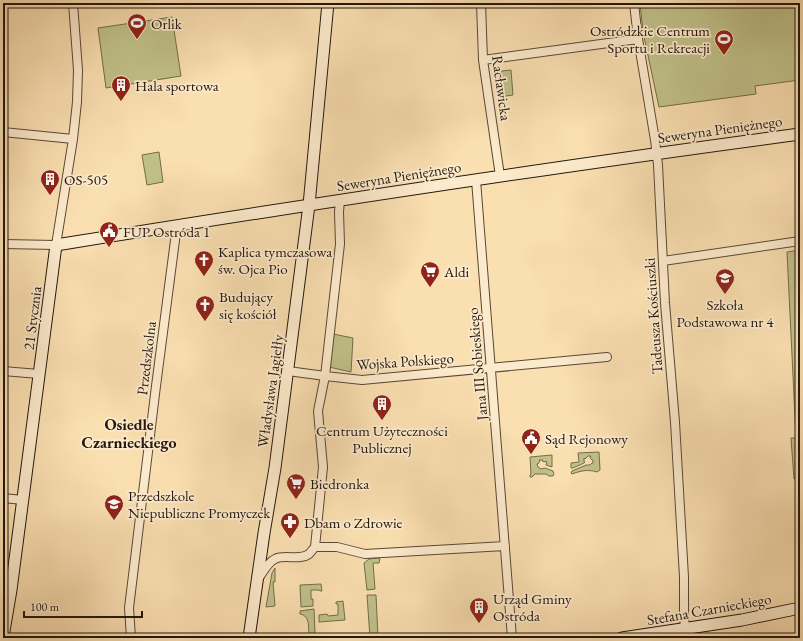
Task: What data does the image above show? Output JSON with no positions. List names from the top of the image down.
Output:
{
  "streets": {
    "street": [
      "Racławicka",
      "Seweryna Pieniężnego",
      "Tadeusza Kościuszki",
      "21 Stycznia",
      "Przedszkolna",
      "Wojska Polskiego",
      "Jana III Sobieskiego",
      "Władysława Jagiełły",
      "Stefana Czarnieckiego"
    ]
  },
  "crossings": [
    ["Racławicka", "Seweryna Pieniężnego"],
    ["Seweryna Pieniężnego", "Tadeusza Kościuszki"],
    ["Seweryna Pieniężnego", "21 Stycznia"],
    ["Seweryna Pieniężnego", "Przedszkolna"],
    ["Seweryna Pieniężnego", "Jana III Sobieskiego"],
    ["Seweryna Pieniężnego", "Władysława Jagiełły"],
    ["Tadeusza Kościuszki", "Stefana Czarnieckiego"],
    ["Wojska Polskiego", "Jana III Sobieskiego"],
    ["Wojska Polskiego", "Władysława Jagiełły"]
  ],
  "districts": ["Osiedle Czarnieckiego"],
  "places": {
    "sports": ["Orlik", "Ostródzkie Centrum Sportu i Rekreacji"],
    "building": [
      "Hala sportowa",
      "OS-505",
      "Centrum Użyteczności Publicznej",
      "Urząd Gminy Ostróda"
    ],
    "public building": ["FUP Ostróda 1", "Sąd Rejonowy"],
    "church": ["Kaplica tymczasowa św. Ojca Pio", "Budujący się kościół"],
    "supermarket": ["Aldi", "Biedronka"],
    "school or university": ["Szkoła Podstawowa nr 4", "Przedszkole Niepubliczne Promyczek"],
    "pharmacy": ["Dbam o Zdrowie"]
  },
  "scale_bar": "100 m"
}
